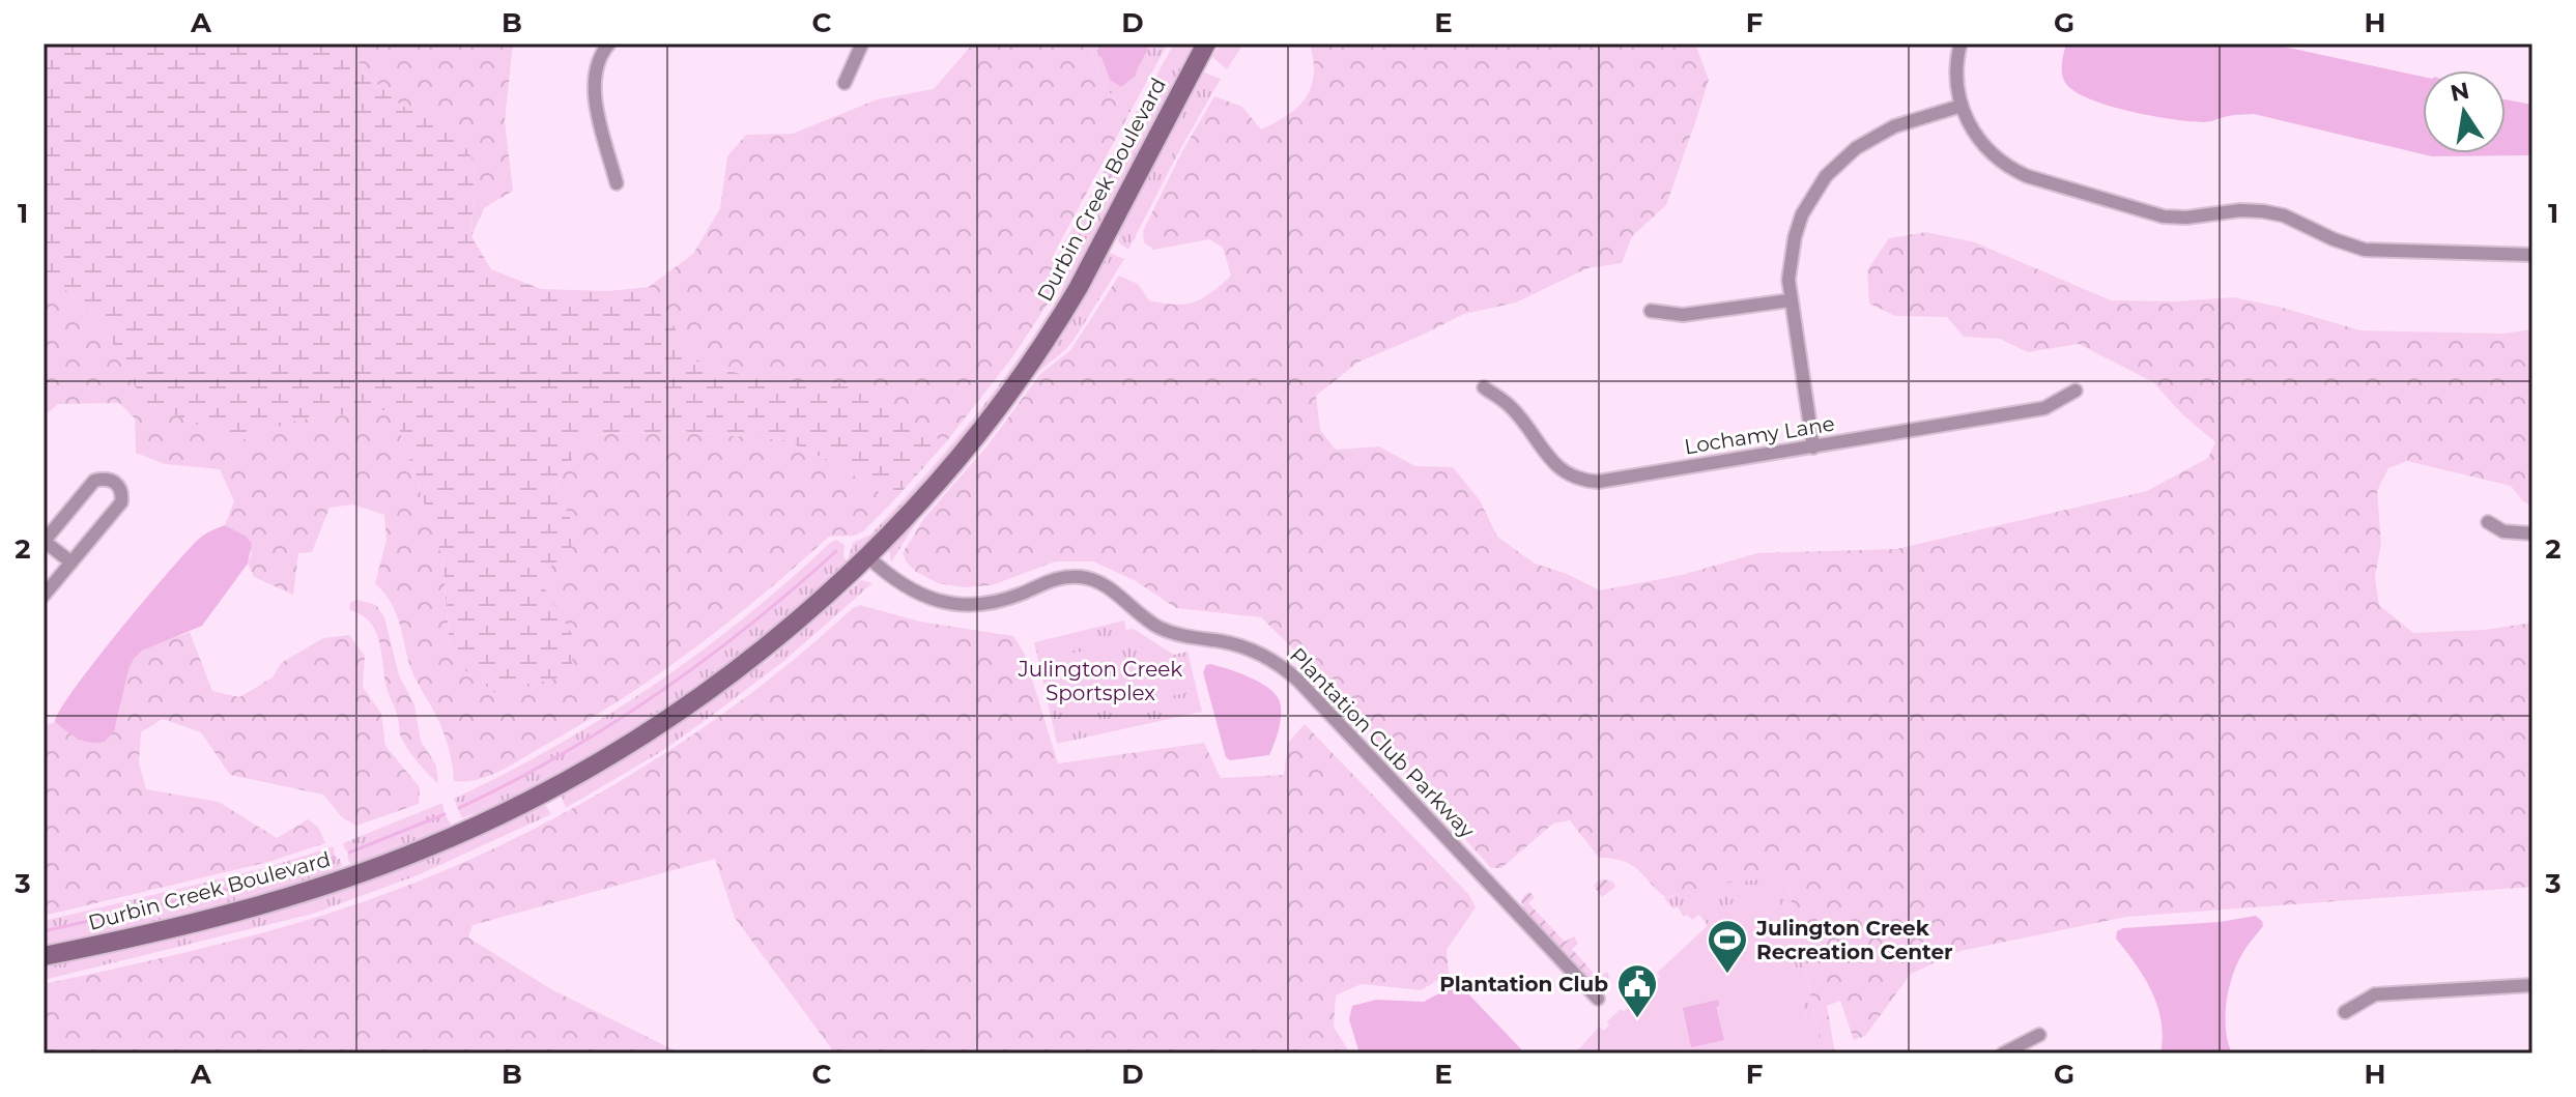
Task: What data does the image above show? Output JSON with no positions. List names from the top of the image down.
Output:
{
  "streets": {
    "street": ["Durbin Creek Boulevard", "Lochamy Lane", "Plantation Club Parkway"]
  },
  "crossings": [
    ["Durbin Creek Boulevard", "Plantation Club Parkway"]
  ],
  "parks": ["Julington Creek Sportsplex"],
  "places": {
    "sports": ["Julington Creek Recreation Center"],
    "public building": ["Plantation Club"]
  },
  "north": "top",
  "grid": {
    "columns": [
      "A",
      "B",
      "C",
      "D",
      "E",
      "F",
      "G",
      "H"
    ],
    "rows": ["1", "2", "3"]
  }
}
